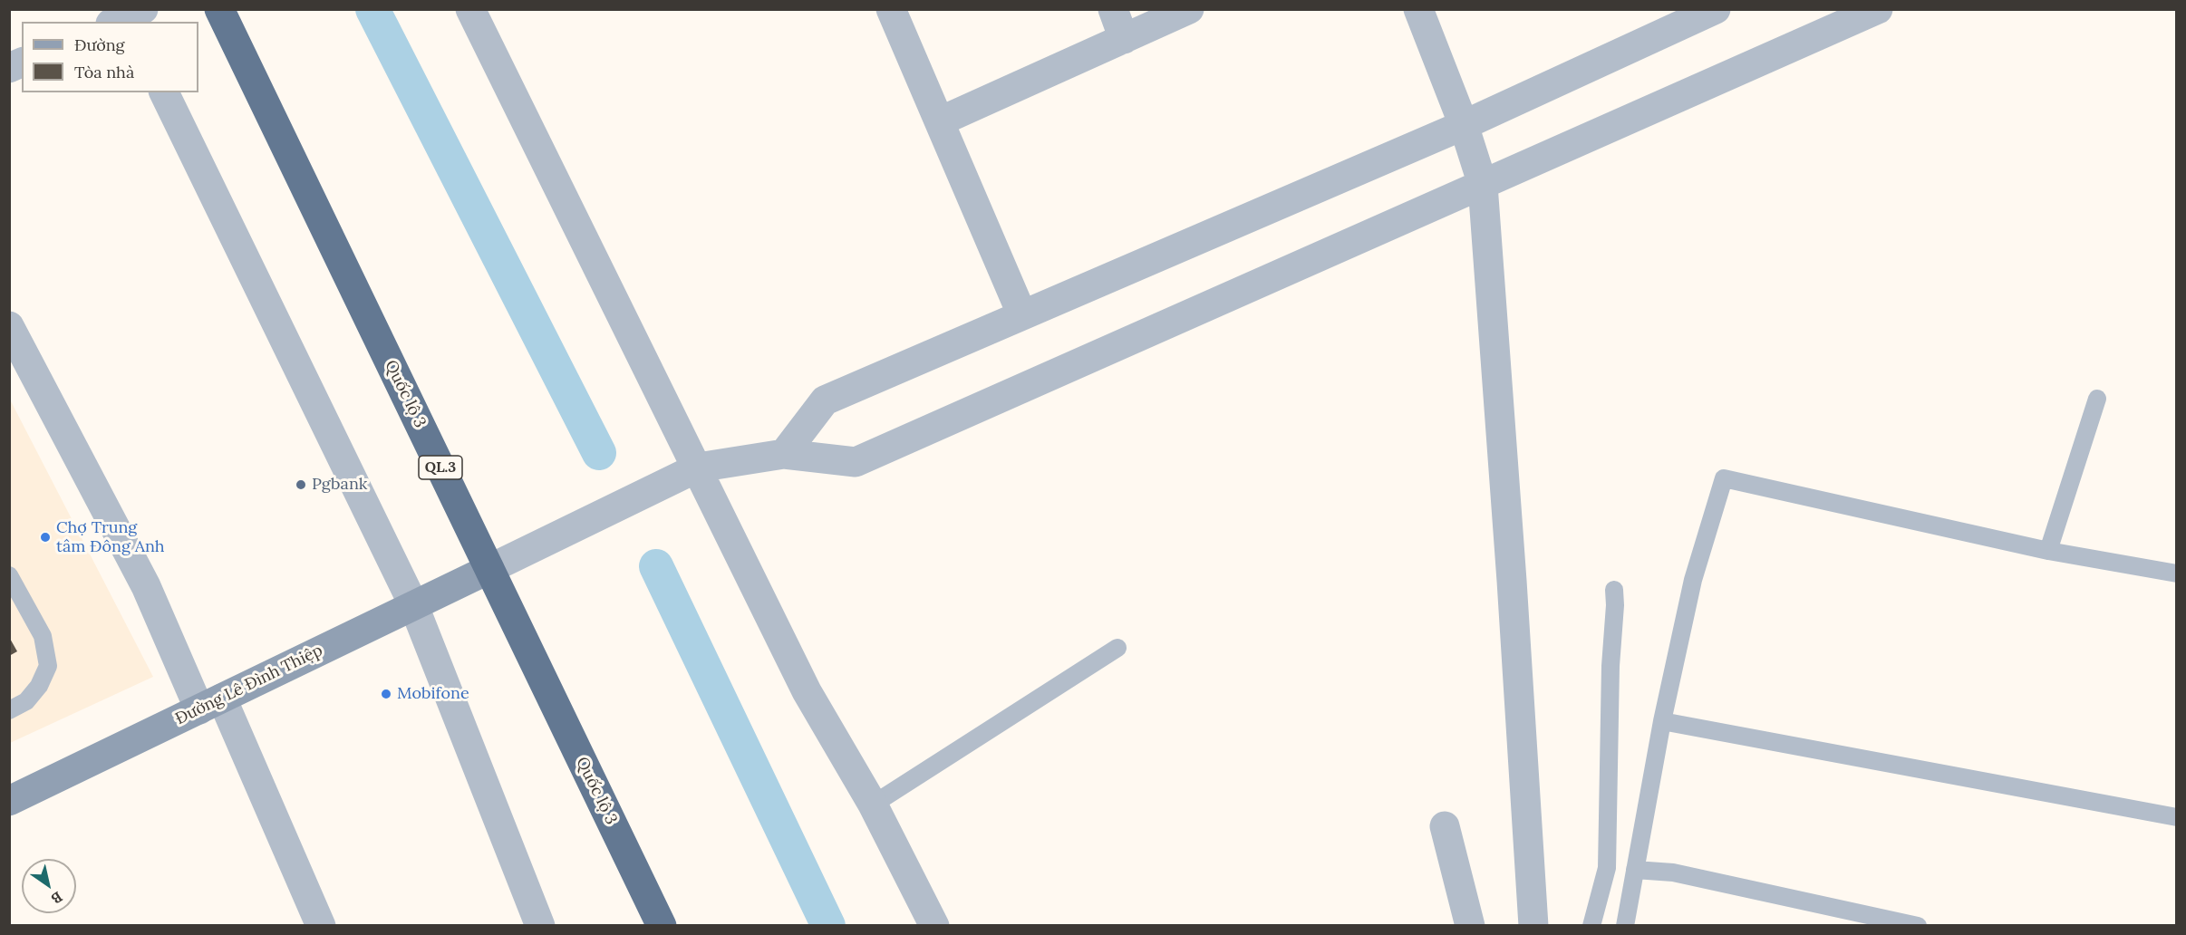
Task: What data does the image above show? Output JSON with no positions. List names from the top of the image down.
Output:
{
  "streets": {
    "highway": ["Quốc lộ 3", "QL.3"],
    "street": ["Đường Lê Đình Thiệp"]
  },
  "crossings": [
    ["Quốc lộ 3", "Đường Lê Đình Thiệp"]
  ],
  "places": ["Pgbank", "Chợ Trung tâm Đông Anh", "Mobifone"],
  "legend": ["Đường", "Tòa nhà"],
  "north": "bottom right"
}
